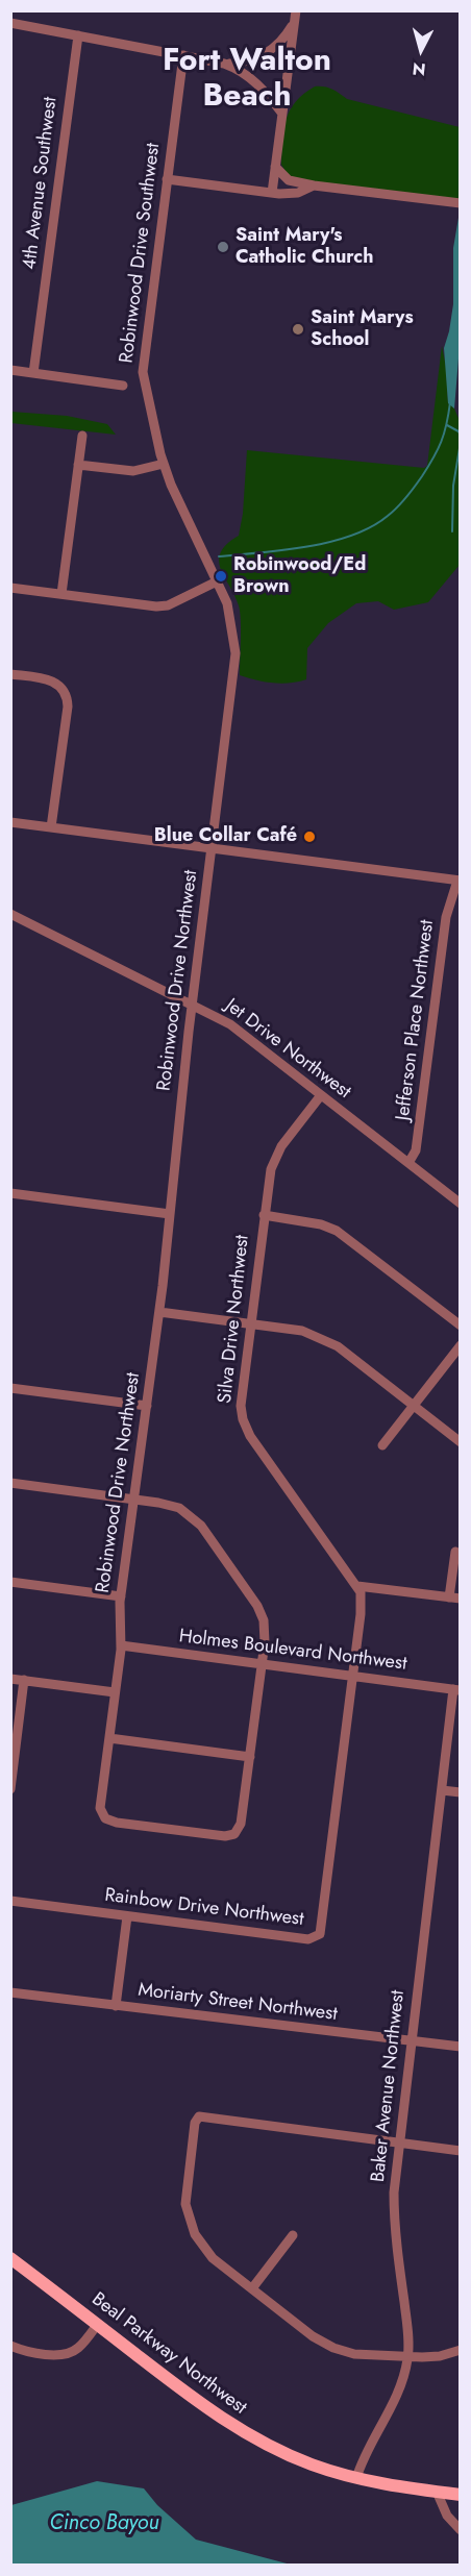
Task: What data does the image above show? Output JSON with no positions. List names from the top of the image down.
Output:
{
  "streets": {
    "main road": ["Beal Parkway Northwest"],
    "street": [
      "4th Avenue Southwest",
      "Robinwood Drive Southwest",
      "Robinwood Drive Northwest",
      "Jefferson Place Northwest",
      "Jet Drive Northwest",
      "Silva Drive Northwest",
      "Holmes Boulevard Northwest",
      "Rainbow Drive Northwest",
      "Moriarty Street Northwest",
      "Baker Avenue Northwest"
    ]
  },
  "crossings": [
    ["Robinwood Drive Southwest", "Robinwood Drive Northwest"],
    ["Robinwood Drive Northwest", "Jet Drive Northwest"],
    ["Robinwood Drive Northwest", "Holmes Boulevard Northwest"],
    ["Jefferson Place Northwest", "Jet Drive Northwest"],
    ["Jet Drive Northwest", "Silva Drive Northwest"],
    ["Silva Drive Northwest", "Holmes Boulevard Northwest"],
    ["Silva Drive Northwest", "Rainbow Drive Northwest"],
    ["Holmes Boulevard Northwest", "Rainbow Drive Northwest"],
    ["Holmes Boulevard Northwest", "Baker Avenue Northwest"],
    ["Moriarty Street Northwest", "Baker Avenue Northwest"],
    ["Baker Avenue Northwest", "Beal Parkway Northwest"]
  ],
  "districts": ["Fort Walton Beach"],
  "water": ["Cinco Bayou"],
  "places": [
    "Saint Mary's Catholic Church",
    "Saint Marys School",
    "Robinwood/Ed Brown",
    "Blue Collar Café"
  ],
  "north": "bottom"
}
